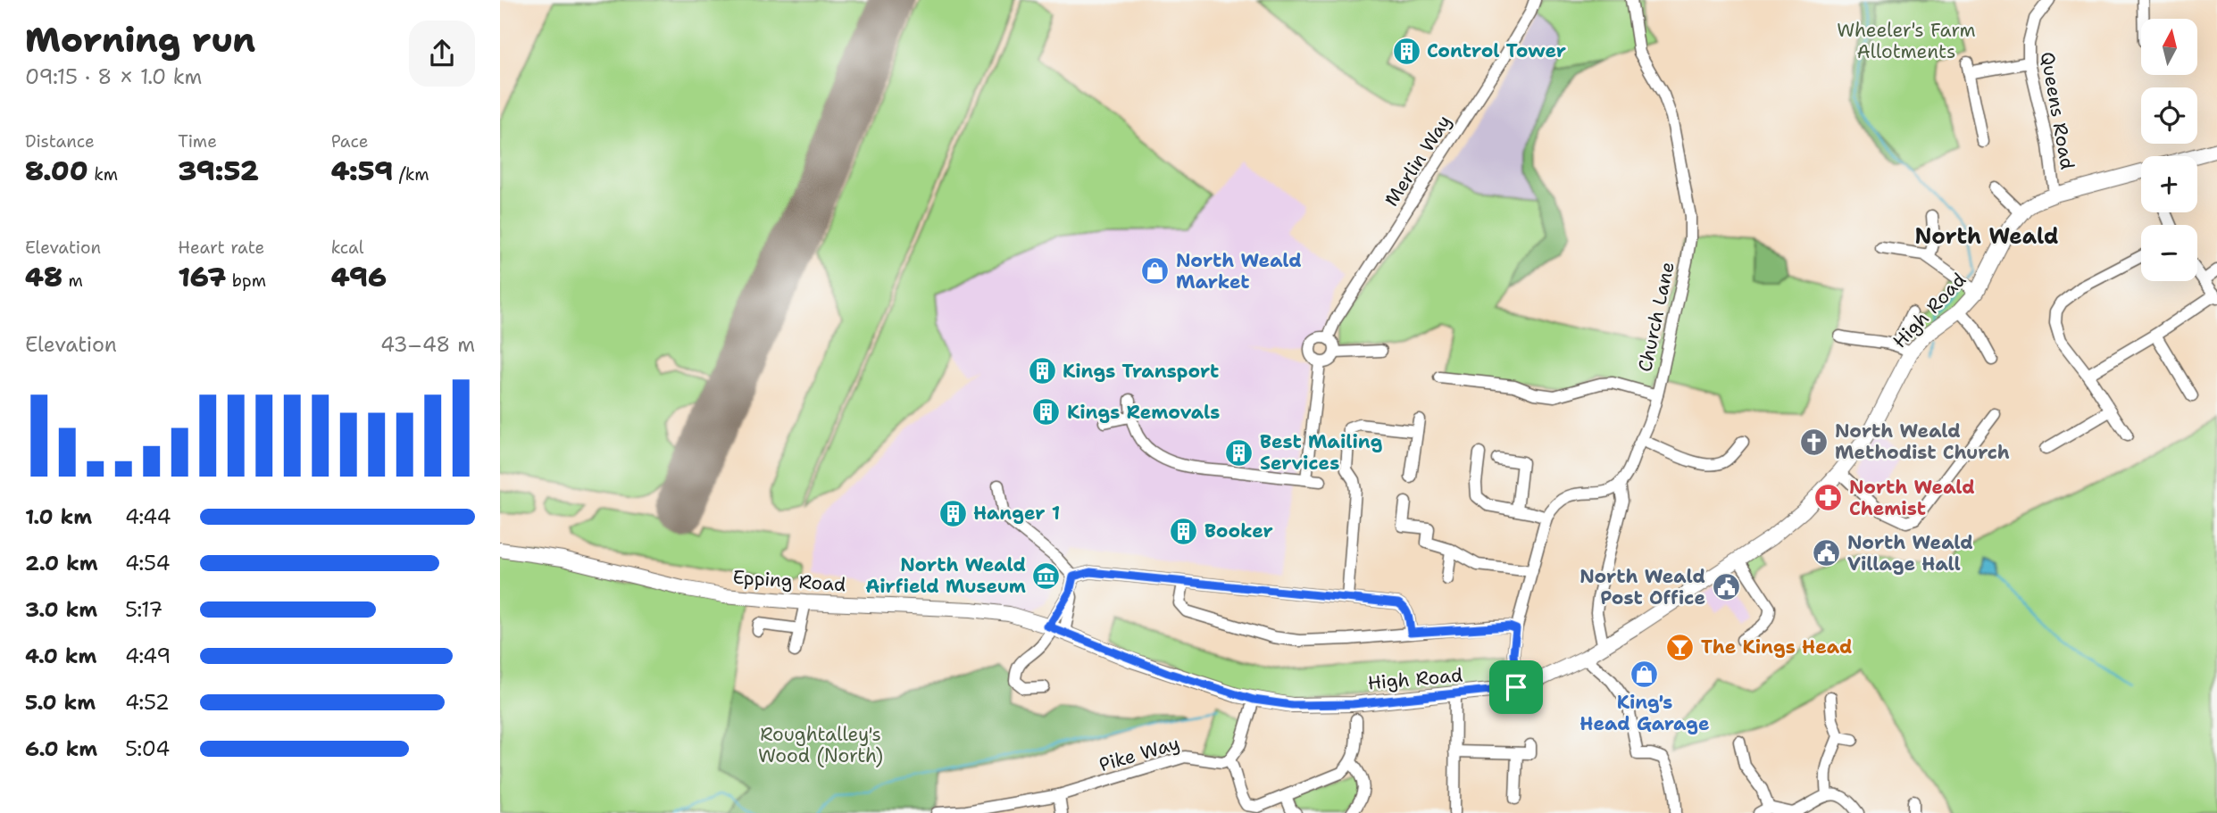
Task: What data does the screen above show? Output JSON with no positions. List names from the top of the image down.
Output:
{
  "streets": {
    "main road": ["High Road", "Epping Road"],
    "street": [
      "Queens Road",
      "Merlin Way",
      "Church Lane",
      "Pike Way"
    ]
  },
  "crossings": [
    ["Queens Road", "High Road"],
    ["High Road", "Epping Road"]
  ],
  "districts": ["North Weald"],
  "parks": ["Wheeler's Farm Allotments", "Roughtalley's Wood (North)"],
  "places": {
    "building": [
      "Control Tower",
      "Kings Transport",
      "Kings Removals",
      "Best Mailing Services",
      "Hanger 1",
      "Booker"
    ],
    "shop": ["North Weald Market", "King's Head Garage"],
    "church": ["North Weald Methodist Church"],
    "pharmacy": ["North Weald Chemist"],
    "public building": ["North Weald Village Hall", "North Weald Post Office"],
    "museum": ["North Weald Airfield Museum"],
    "bar": ["The Kings Head"]
  },
  "north": "top",
  "page": {
    "heading": ["Morning run", "09:15 · 8 × 1.0 km"],
    "map_buttons": ["+", "−"],
    "stats": [
      ["Distance", "8.00 km"],
      ["Time", "39:52"],
      ["Pace", "4:59 /km"],
      ["Elevation", "48 m"],
      ["Heart rate", "167 bpm"],
      ["kcal", "496"]
    ],
    "chart": ["Elevation", "43–48 m"],
    "list": [
      {
        "name": "1.0 km",
        "note": "4:44"
      },
      {
        "name": "2.0 km",
        "note": "4:54"
      },
      {
        "name": "3.0 km",
        "note": "5:17"
      },
      {
        "name": "4.0 km",
        "note": "4:49"
      },
      {
        "name": "5.0 km",
        "note": "4:52"
      },
      {
        "name": "6.0 km",
        "note": "5:04"
      }
    ]
  }
}
